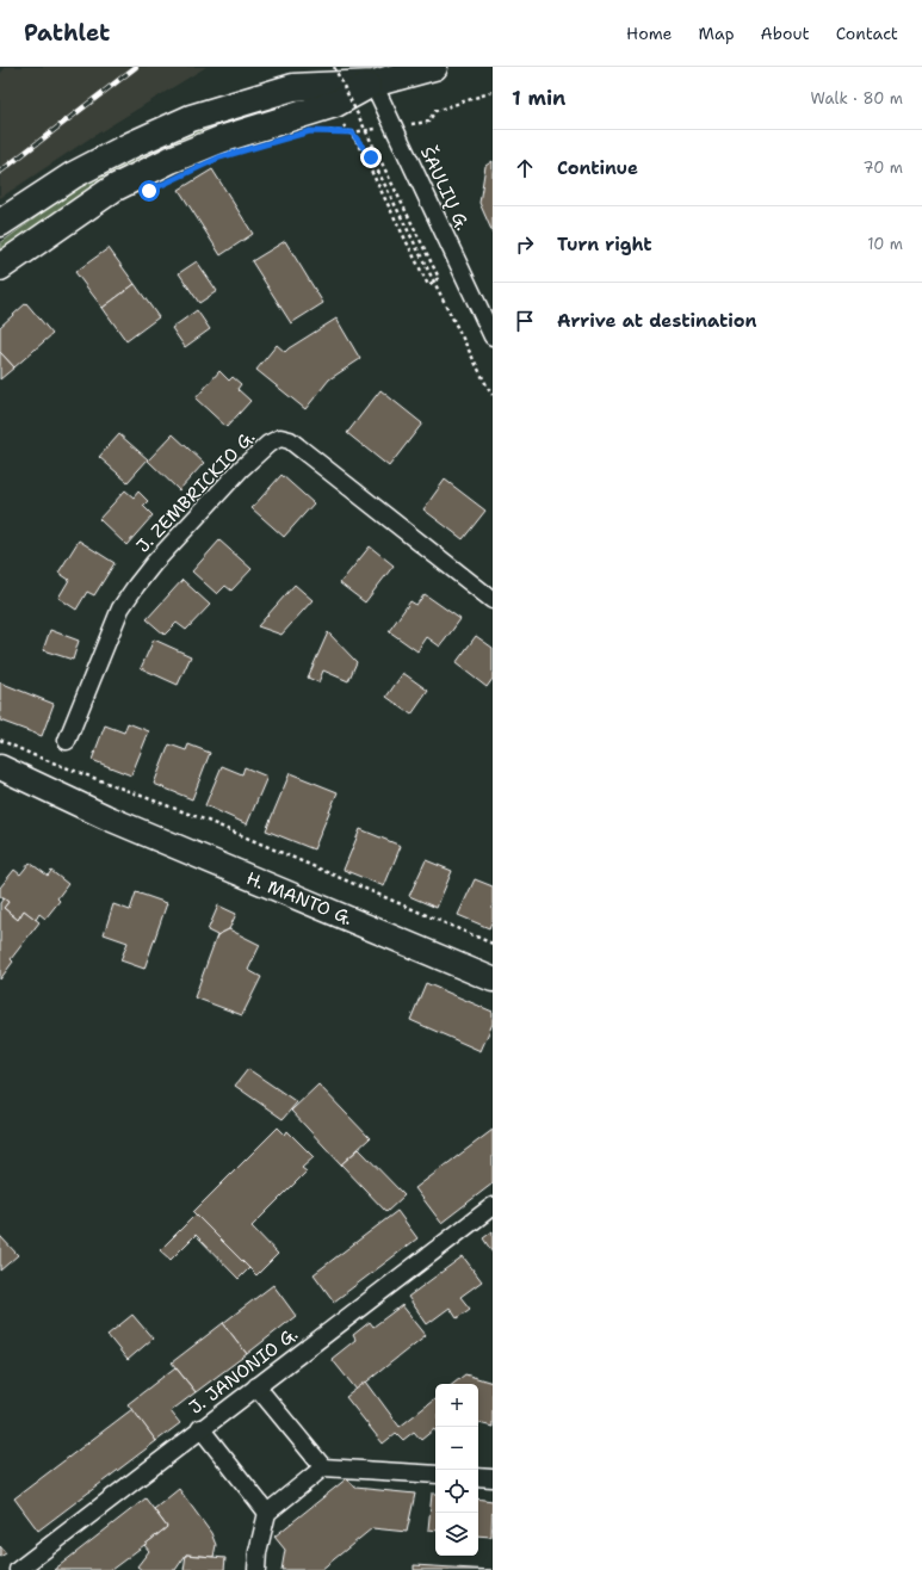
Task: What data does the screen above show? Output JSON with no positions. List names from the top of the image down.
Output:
{
  "streets": {
    "main road": ["H. MANTO G."],
    "street": ["ŠAULIŲ G.", "J. ZEMBRICKIO G.", "J. JANONIO G."]
  },
  "page": {
    "header": "Pathlet",
    "nav": [
      "Home",
      "Map",
      "About",
      "Contact"
    ],
    "heading": ["1 min", "Walk · 80 m"],
    "list": [
      ["Continue", "70 m"],
      ["Turn right", "10 m"],
      "Arrive at destination"
    ],
    "map_buttons": ["+", "−"]
  }
}
